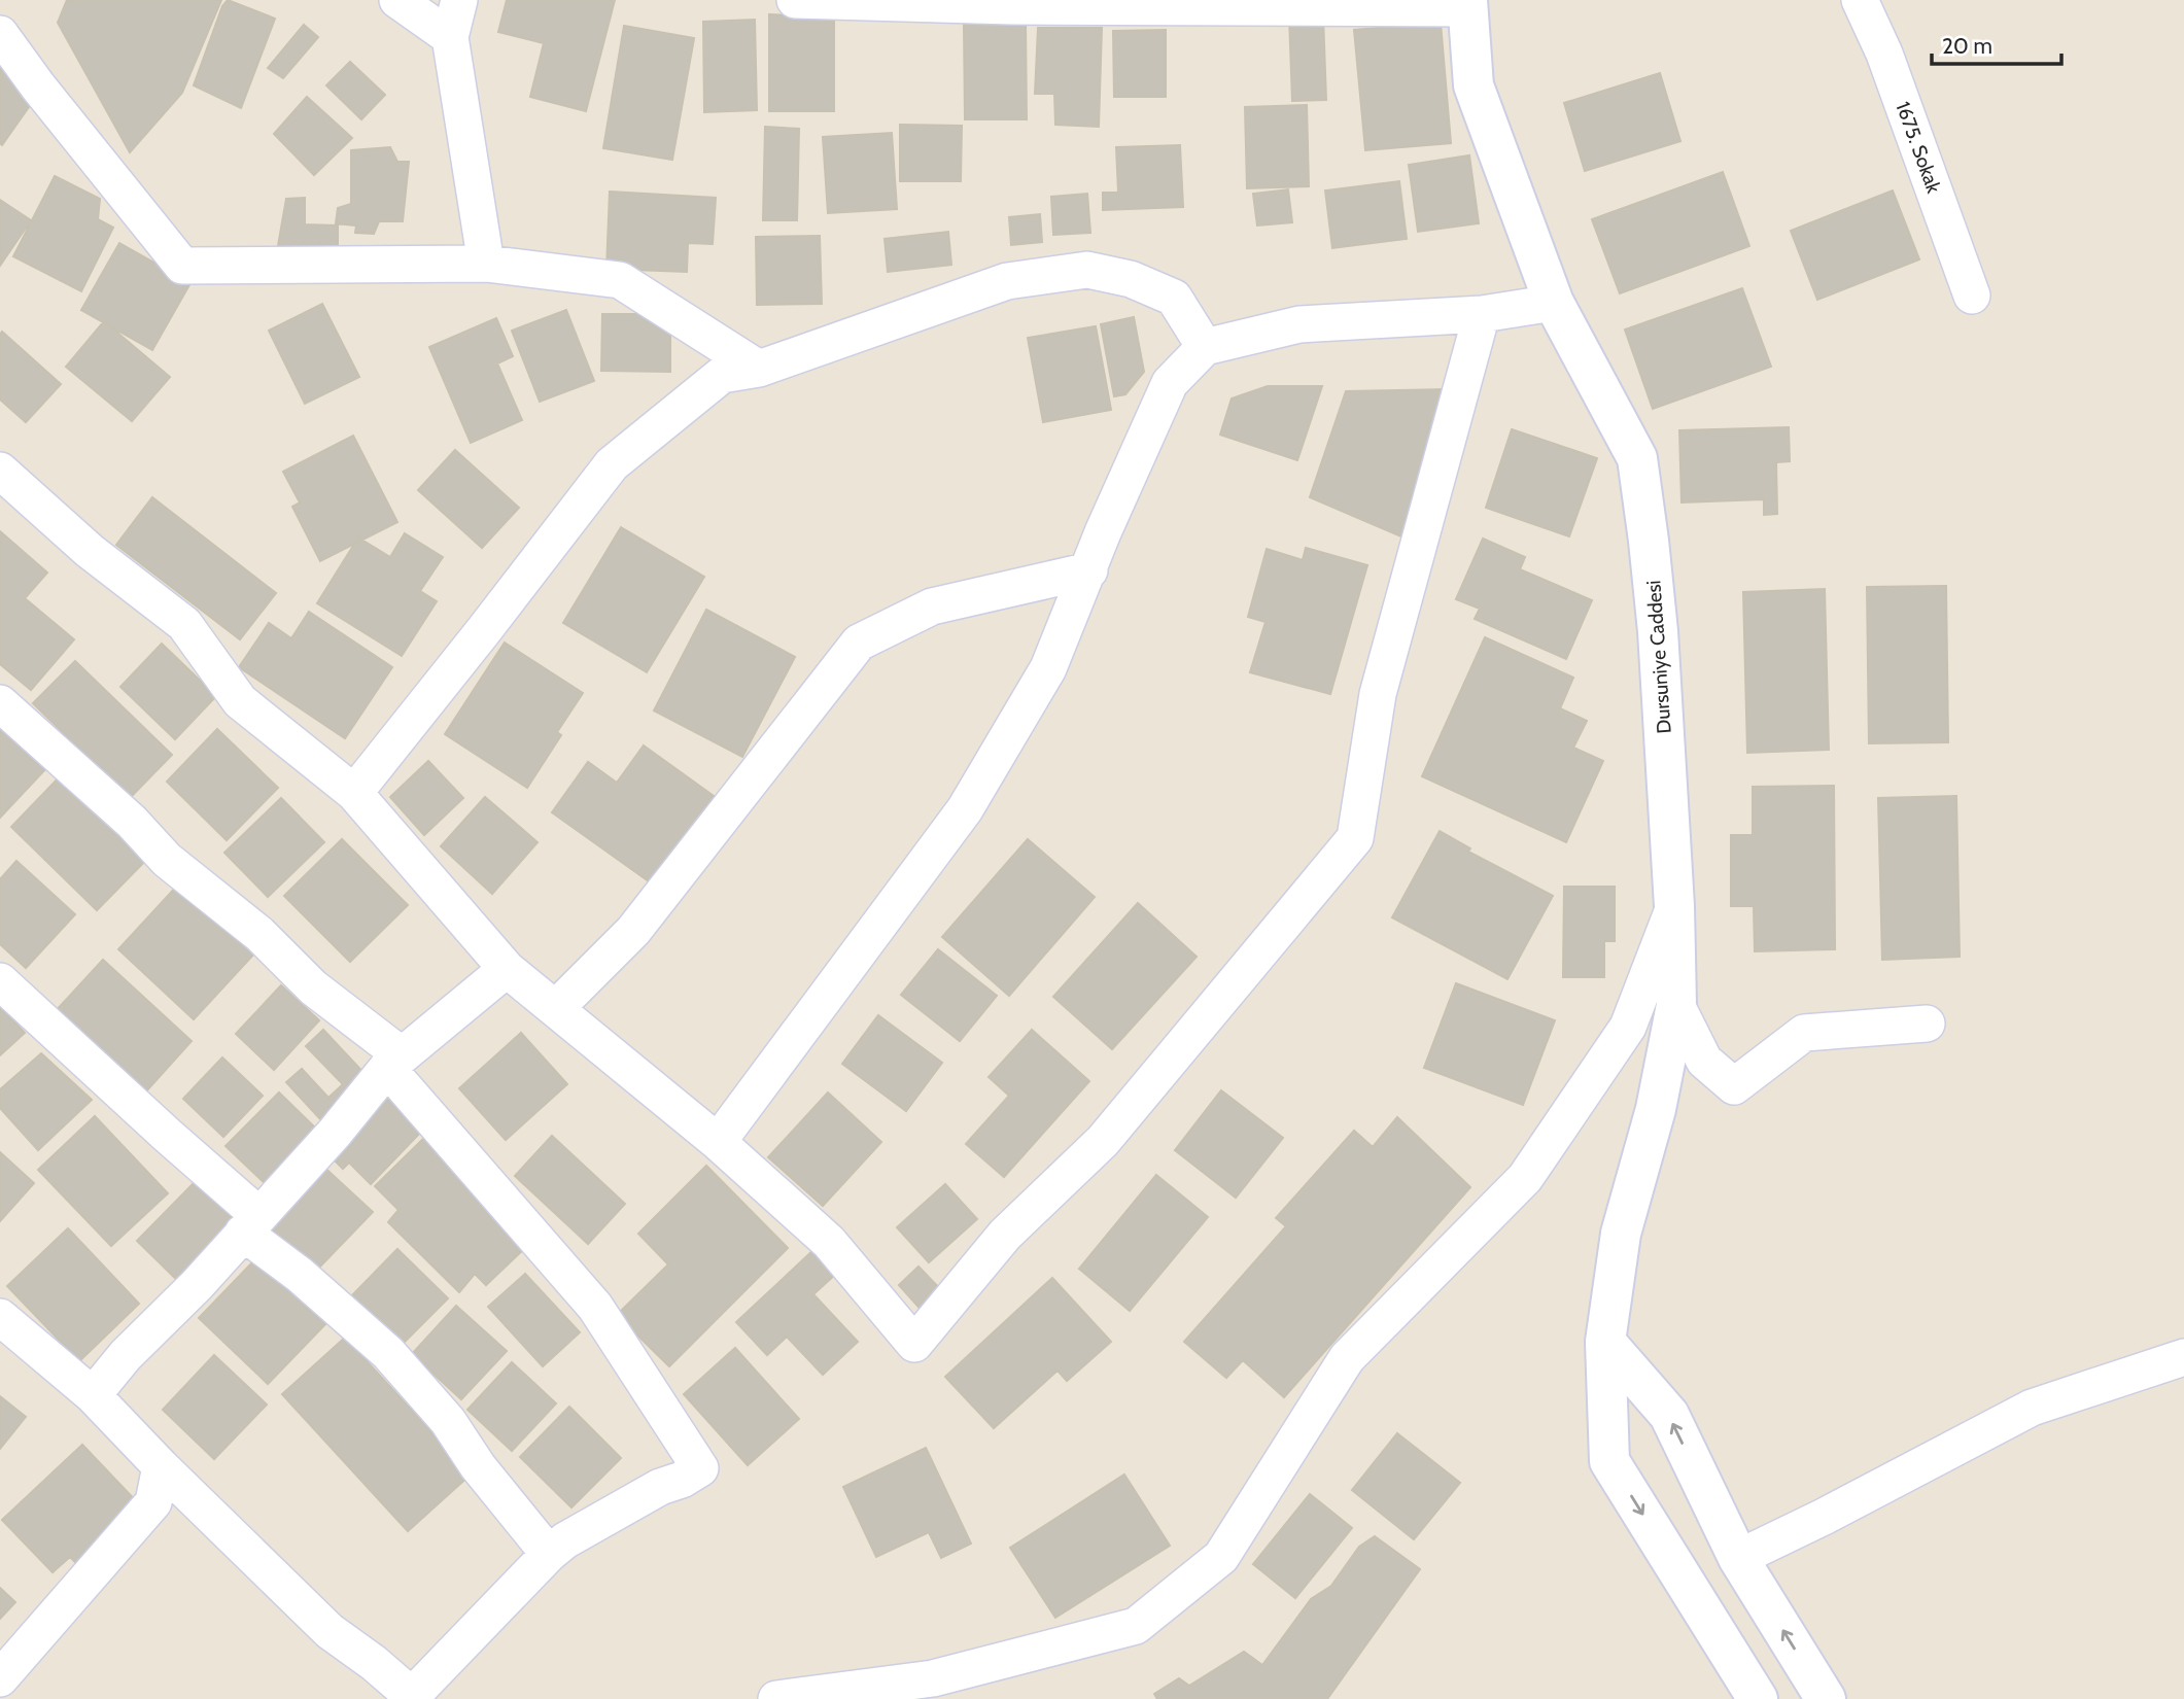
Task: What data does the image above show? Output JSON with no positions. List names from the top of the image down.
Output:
{
  "streets": {
    "street": ["1675. Sokak", "Dursuniye Caddesi"]
  },
  "scale_bar": "20 m"
}
